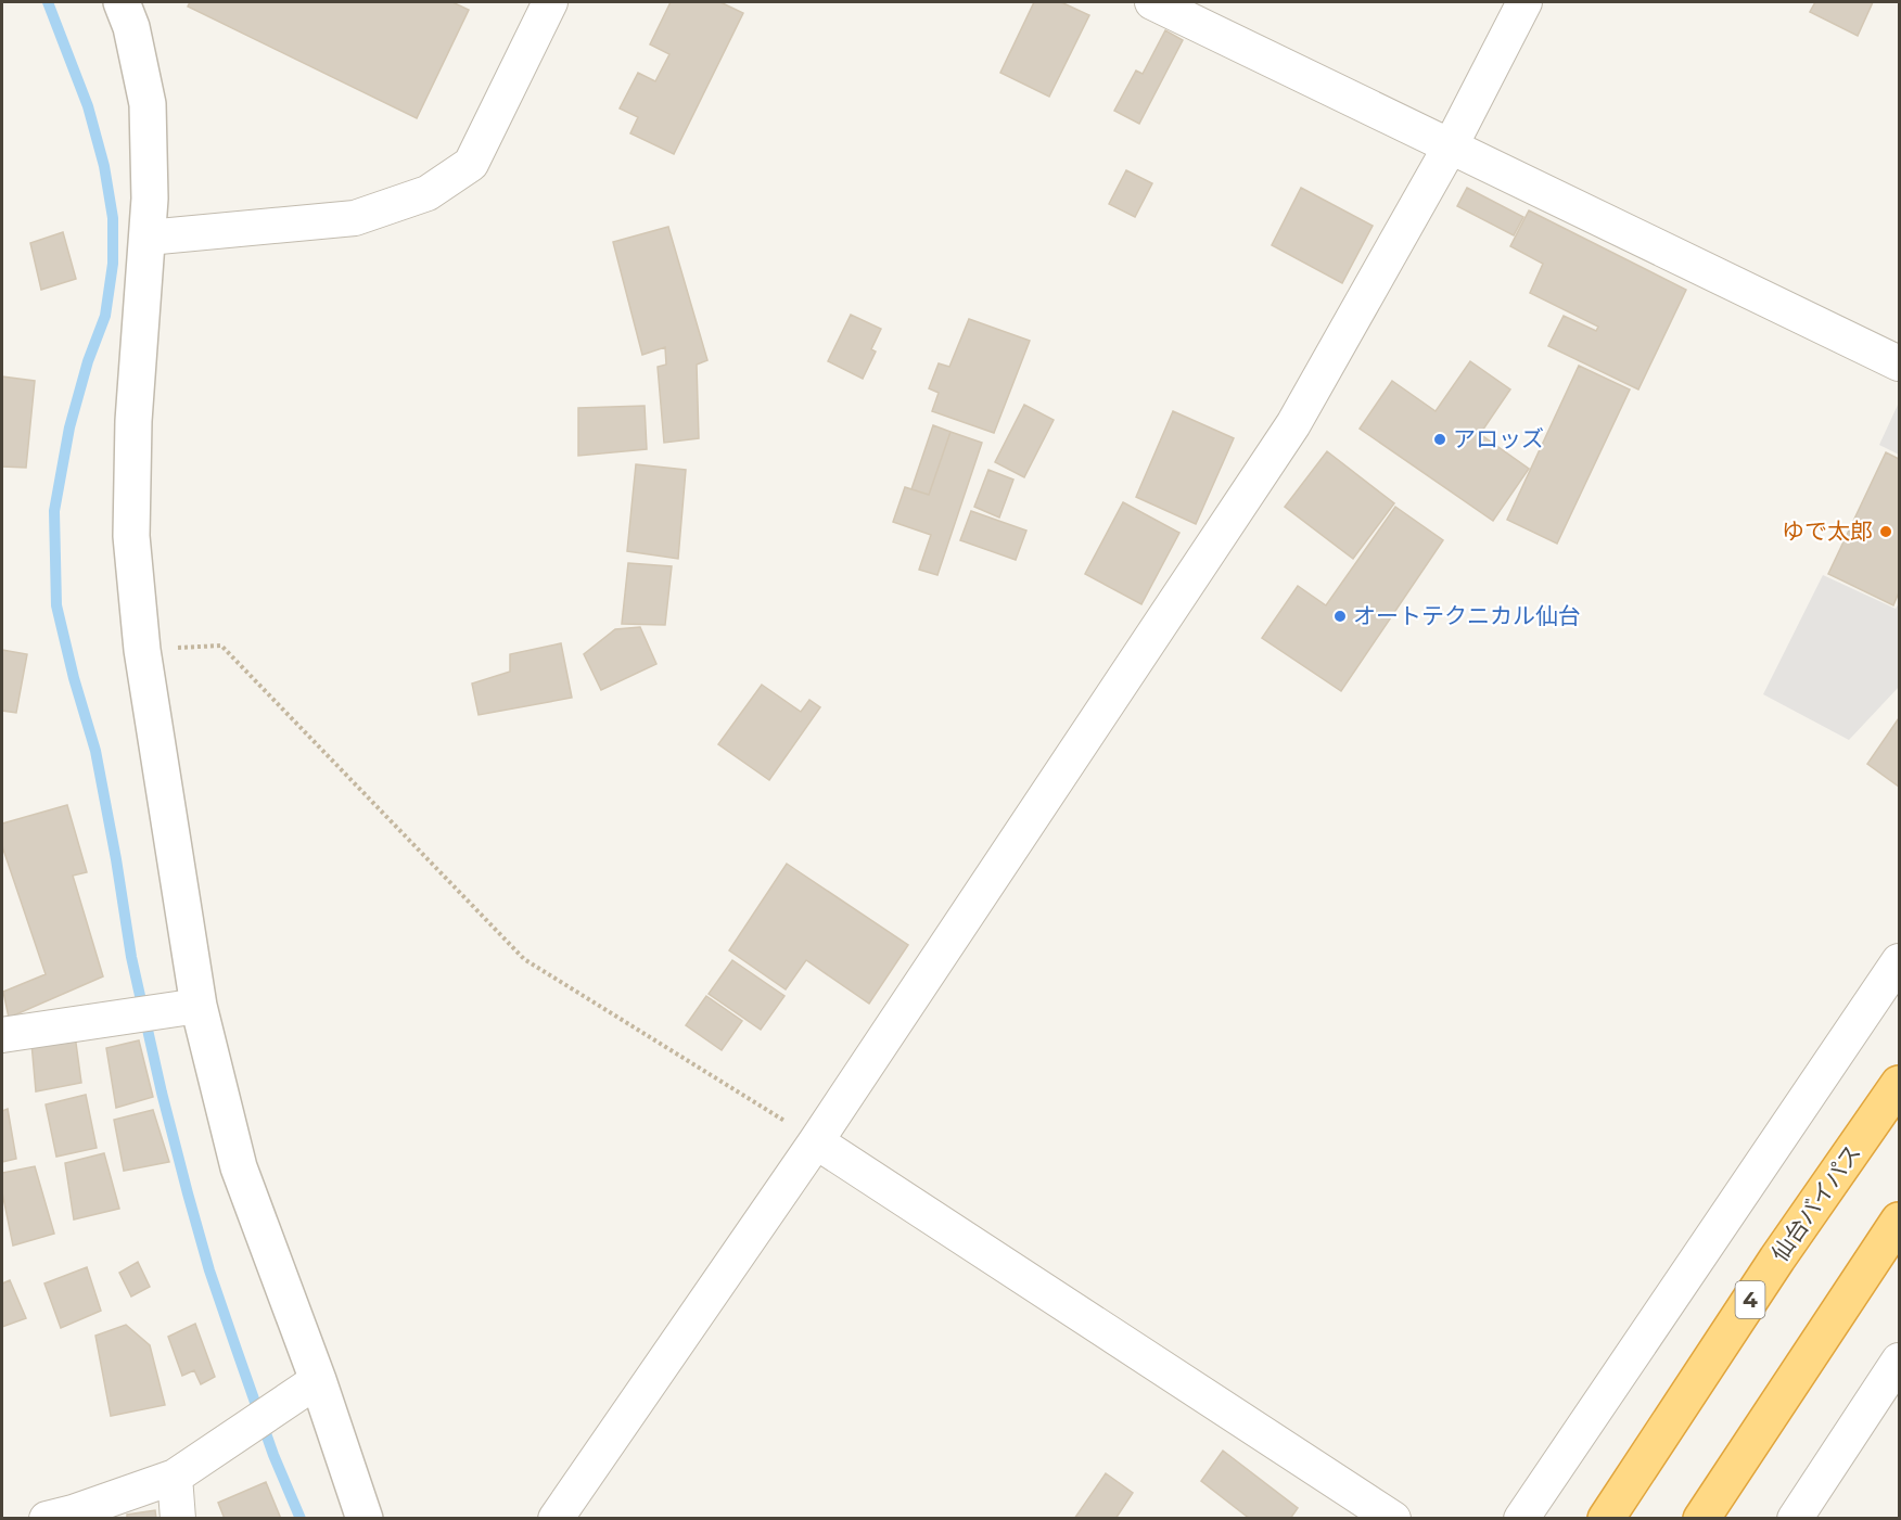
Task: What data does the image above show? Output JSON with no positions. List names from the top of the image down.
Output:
{
  "streets": {
    "highway": ["仙台バイパス", "4"]
  },
  "places": ["アロッズ", "ゆで太郎", "オートテクニカル仙台"]
}
